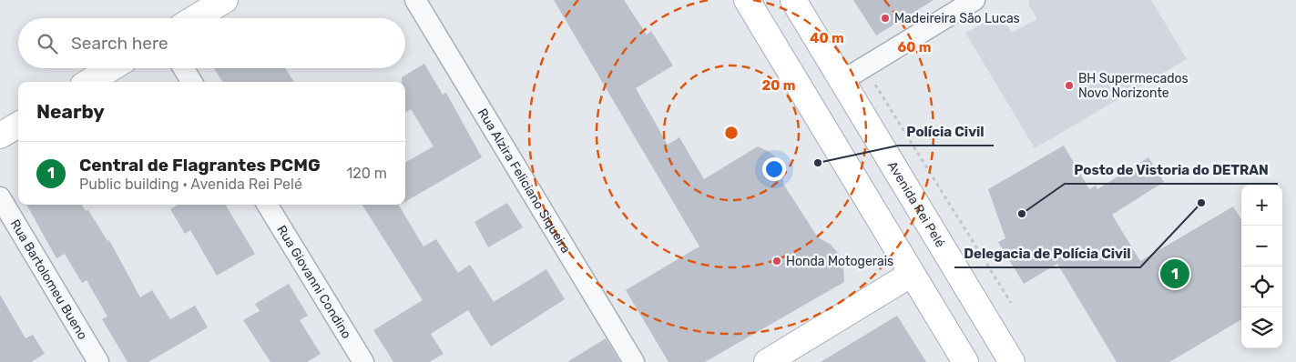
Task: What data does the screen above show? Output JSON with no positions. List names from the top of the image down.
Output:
{
  "streets": {
    "main road": ["Avenida Rei Pelé"],
    "street": ["Rua Alzira Feliciano Siqueira", "Rua Bartolomeu Bueno", "Rua Giovanni Condino"]
  },
  "places": [
    "Madeireira São Lucas",
    "BH Supermecados Novo Norizonte",
    "Polícia Civil",
    "Delegacia de Polícia Civil",
    "Posto de Vistoria do DETRAN",
    "Honda Motogerais"
  ],
  "page": {
    "search": "Search here",
    "heading": "Nearby",
    "list": [
      {
        "mark": "1",
        "name": "Central de Flagrantes PCMG",
        "note": "Public building · Avenida Rei Pelé",
        "value": "120 m"
      }
    ],
    "map_buttons": ["+", "−"],
    "pins": "1"
  },
  "rings": ["40 m", "60 m", "20 m"]
}
